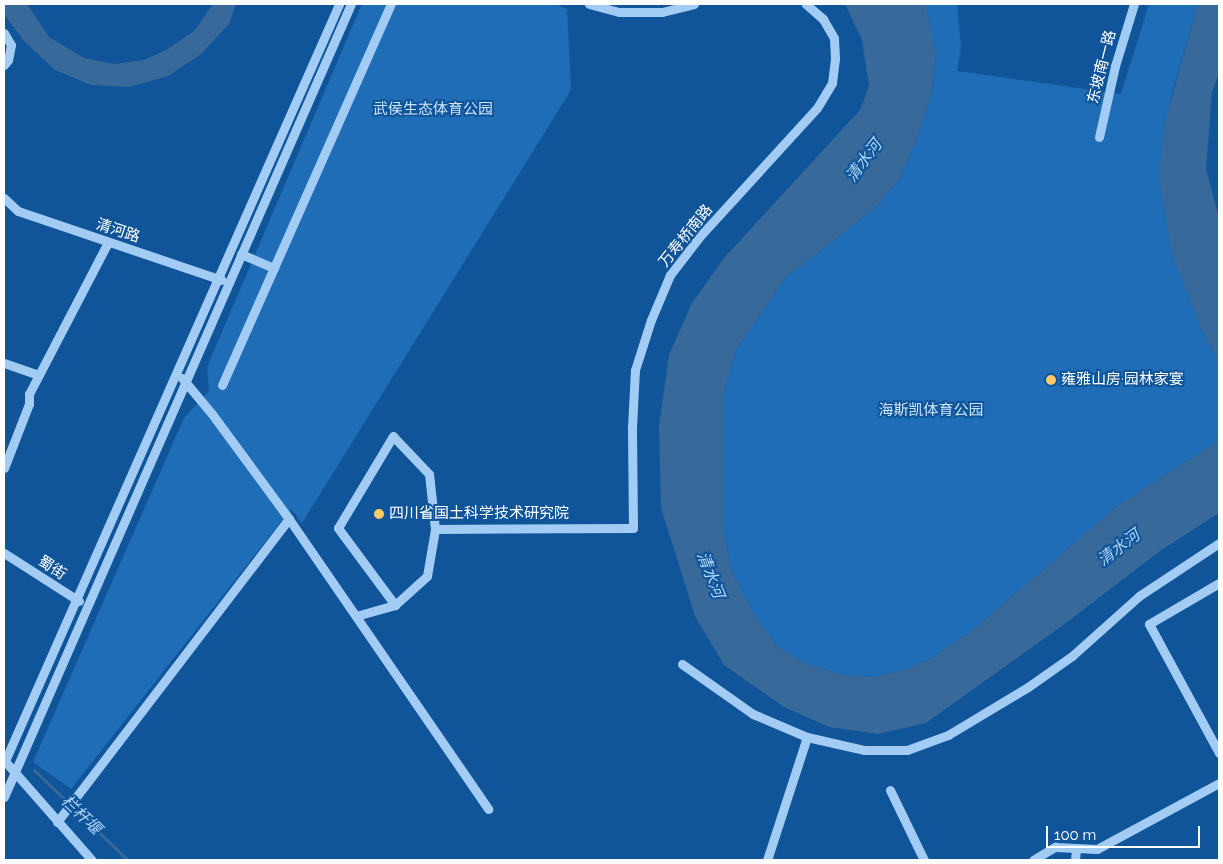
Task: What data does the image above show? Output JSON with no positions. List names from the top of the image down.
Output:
{
  "streets": {
    "street": [
      "东坡南一路",
      "清河路",
      "万寿桥南路",
      "蜀街"
    ]
  },
  "water": ["清水河", "栏杆堰"],
  "parks": ["武侯生态体育公园", "海斯凯体育公园"],
  "places": ["雍雅山房·园林家宴", "四川省国土科学技术研究院"],
  "scale_bar": "100 m"
}
